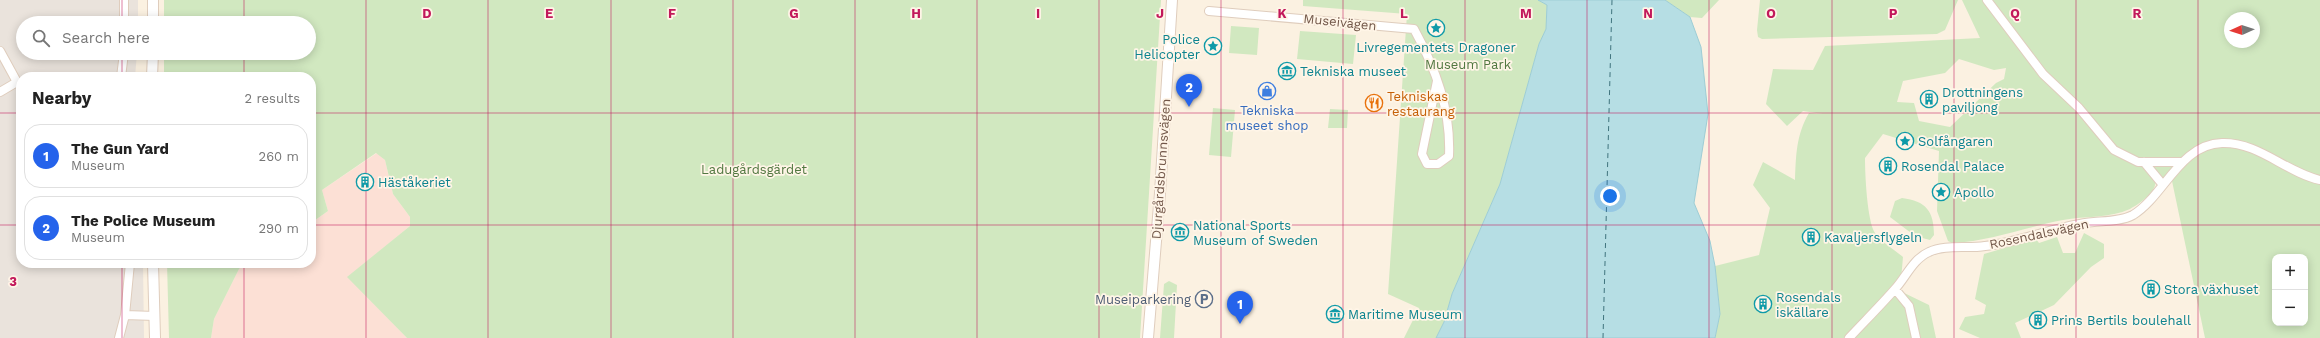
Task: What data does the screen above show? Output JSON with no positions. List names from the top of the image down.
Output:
{
  "streets": {
    "street": ["Museivägen", "Djurgårdsbrunnsvägen", "Rosendalsvägen"]
  },
  "parks": ["Museum Park", "Ladugårdsgärdet"],
  "places": {
    "place": [
      "Livregementets Dragoner",
      "Police Helicopter",
      "Solfångaren",
      "Apollo"
    ],
    "museum": ["Tekniska museet", "National Sports Museum of Sweden", "Maritime Museum"],
    "shop": ["Tekniska museet shop"],
    "building": [
      "Drottningens paviljong",
      "Rosendal Palace",
      "Häståkeriet",
      "Kavaljersflygeln",
      "Stora växhuset",
      "Rosendals iskällare",
      "Prins Bertils boulehall"
    ],
    "restaurant": ["Tekniskas restaurang"],
    "parking": ["Museiparkering"]
  },
  "north": "left",
  "page": {
    "search": "Search here",
    "heading": ["Nearby", "2 results"],
    "pins": ["2", "1"],
    "list": [
      {
        "mark": "1",
        "name": "The Gun Yard",
        "note": "Museum",
        "value": "260 m"
      },
      {
        "mark": "2",
        "name": "The Police Museum",
        "note": "Museum",
        "value": "290 m"
      }
    ],
    "map_buttons": ["+", "−"]
  },
  "grid": {
    "columns": [
      "D",
      "E",
      "F",
      "G",
      "H",
      "I",
      "J",
      "K",
      "L",
      "M",
      "N",
      "O",
      "P",
      "Q",
      "R"
    ],
    "rows": ["3"]
  }
}
